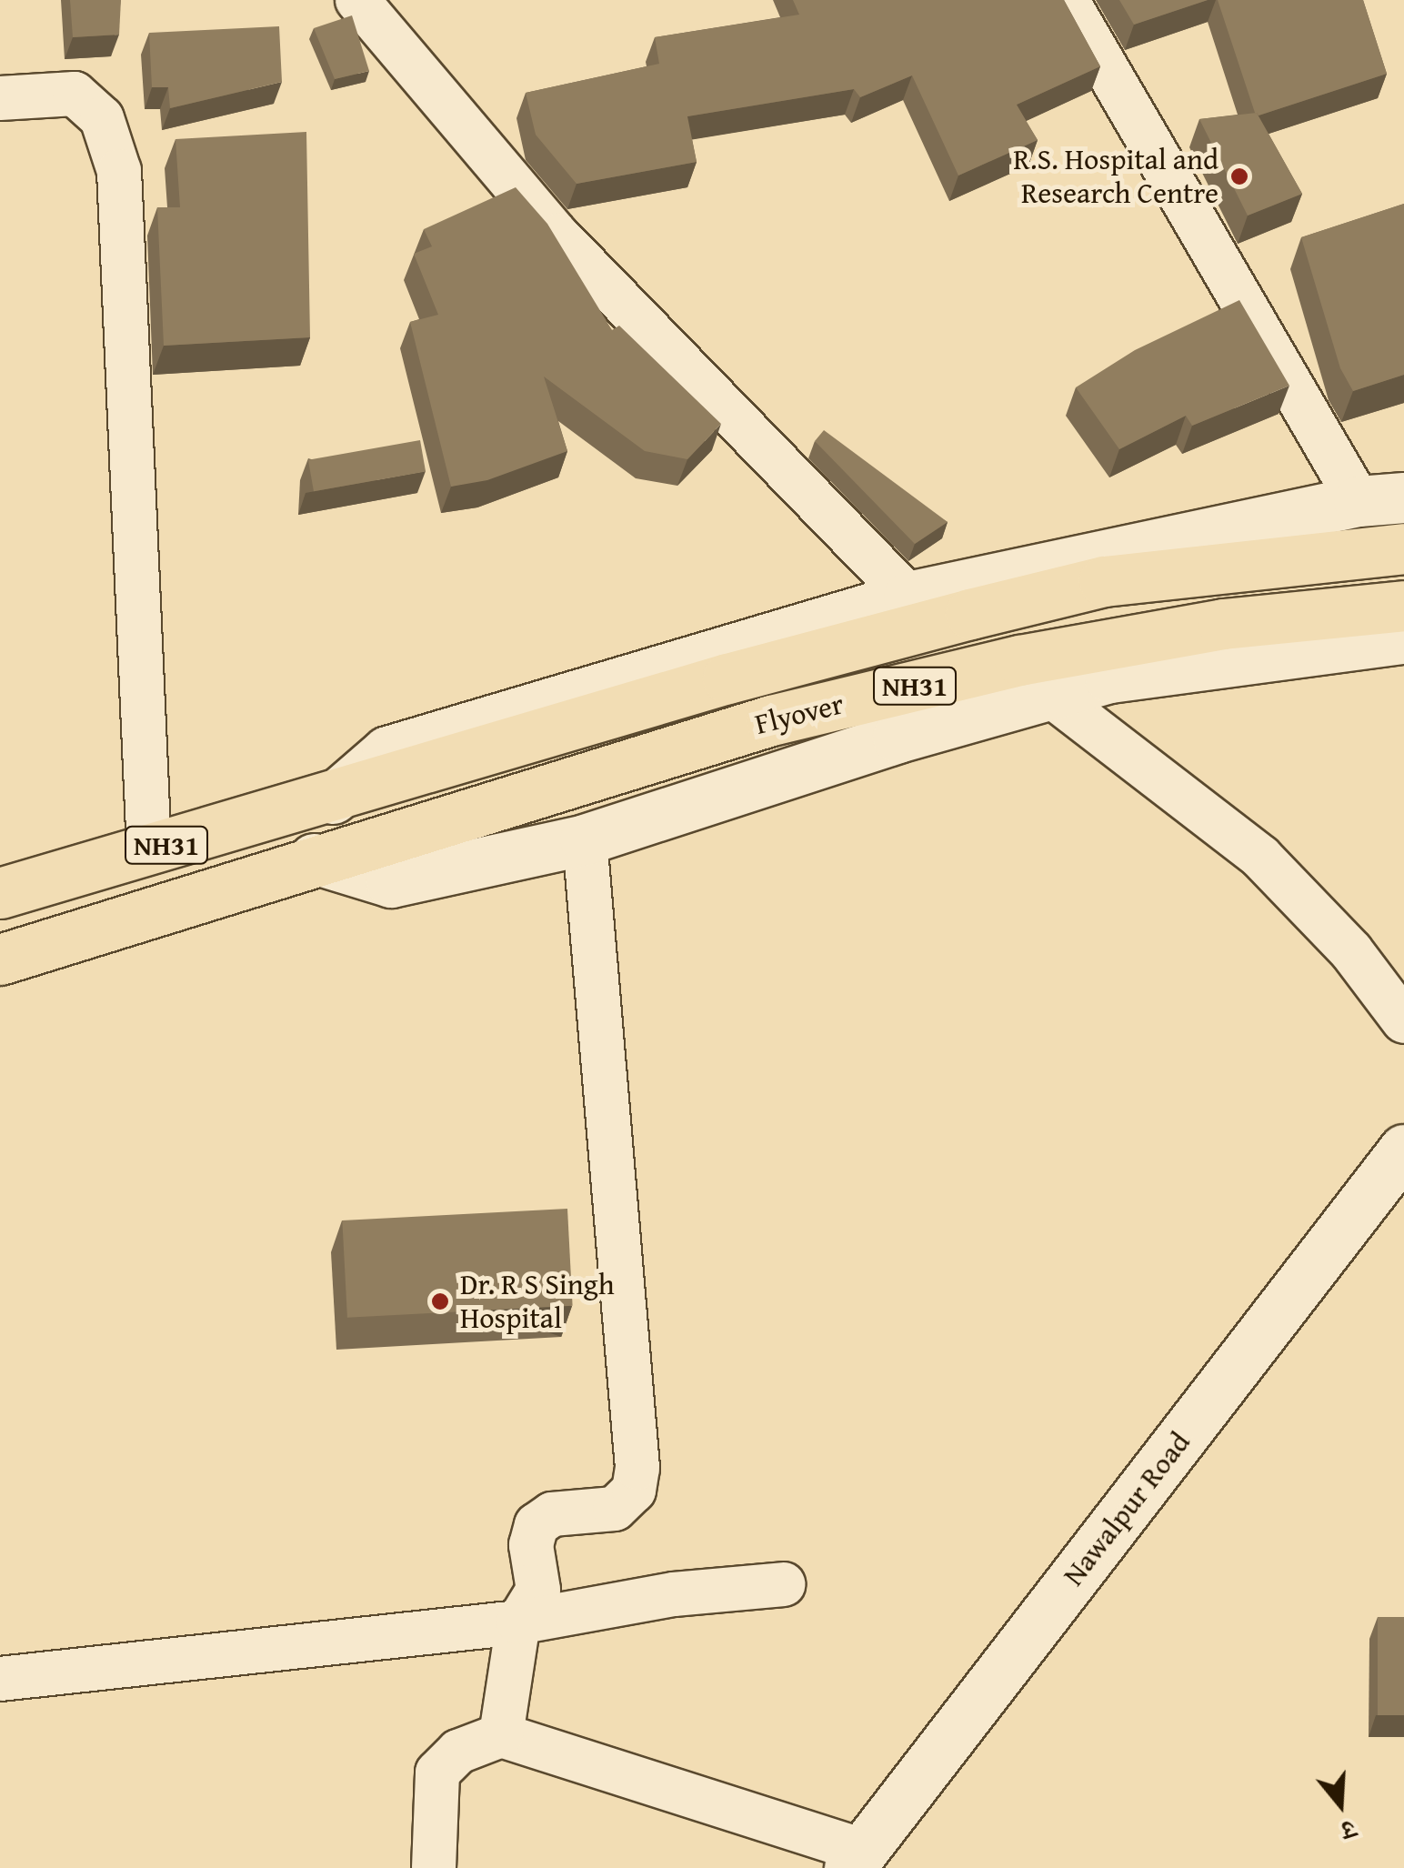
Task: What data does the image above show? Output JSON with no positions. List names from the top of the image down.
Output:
{
  "streets": {
    "highway": ["NH31", "Flyover"],
    "street": ["Nawalpur Road"]
  },
  "crossings": [
    ["NH31", "Flyover"]
  ],
  "places": ["R.S. Hospital and Research Centre", "Dr. R S Singh Hospital"],
  "north": "bottom"
}
